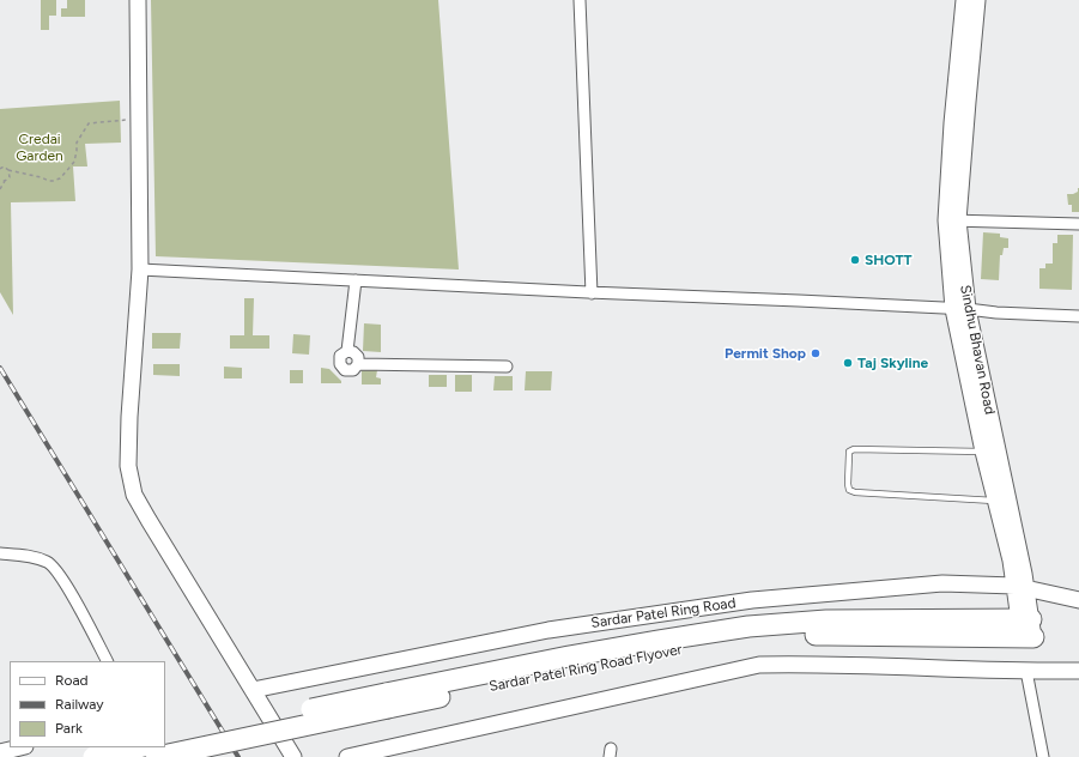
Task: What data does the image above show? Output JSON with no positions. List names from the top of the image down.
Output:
{
  "streets": {
    "highway": ["Sardar Patel Ring Road Flyover"],
    "street": ["Sindhu Bhavan Road", "Sardar Patel Ring Road"]
  },
  "crossings": [
    ["Sindhu Bhavan Road", "Sardar Patel Ring Road"],
    ["Sindhu Bhavan Road", "Sardar Patel Ring Road Flyover"]
  ],
  "parks": ["Credai Garden"],
  "places": ["SHOTT", "Permit Shop", "Taj Skyline"],
  "legend": ["Road", "Railway", "Park"]
}
